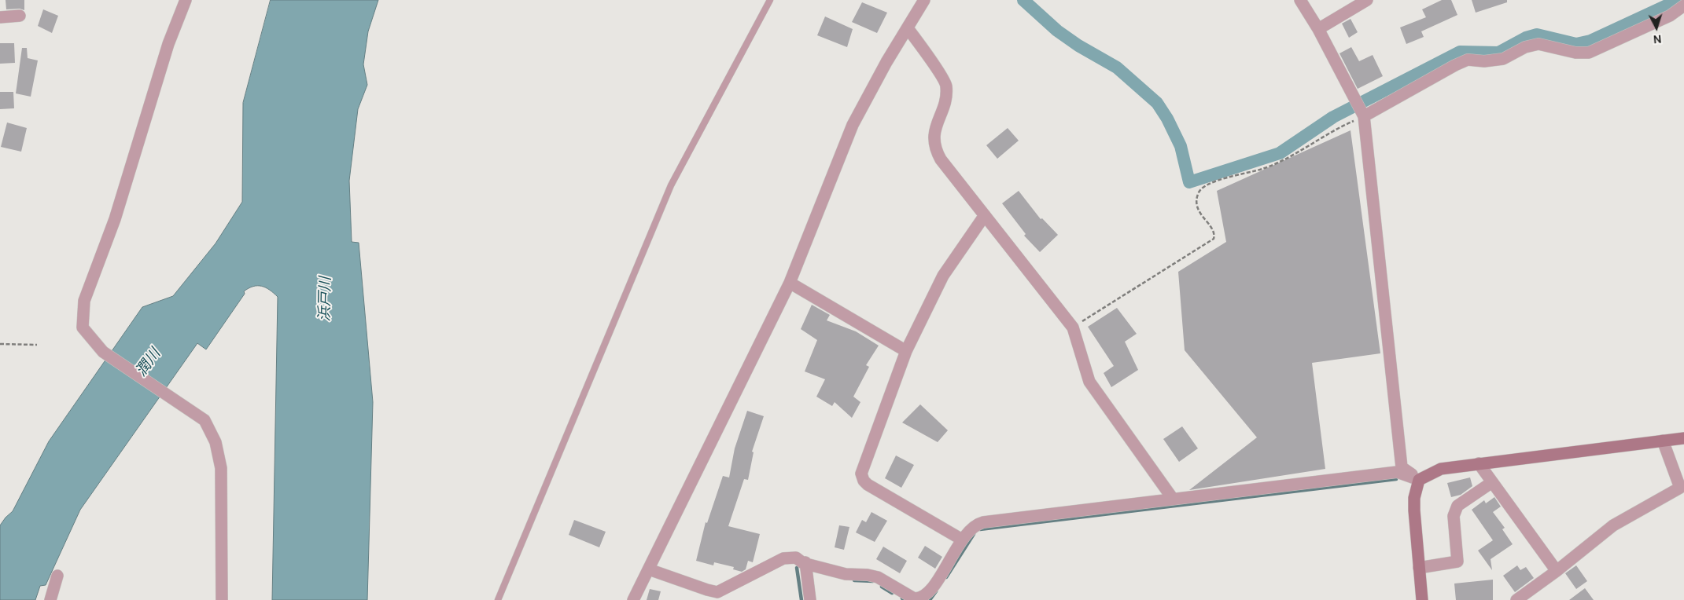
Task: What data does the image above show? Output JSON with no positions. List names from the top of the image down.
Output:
{
  "water": ["浜戸川", "潤川"],
  "north": "bottom"
}
